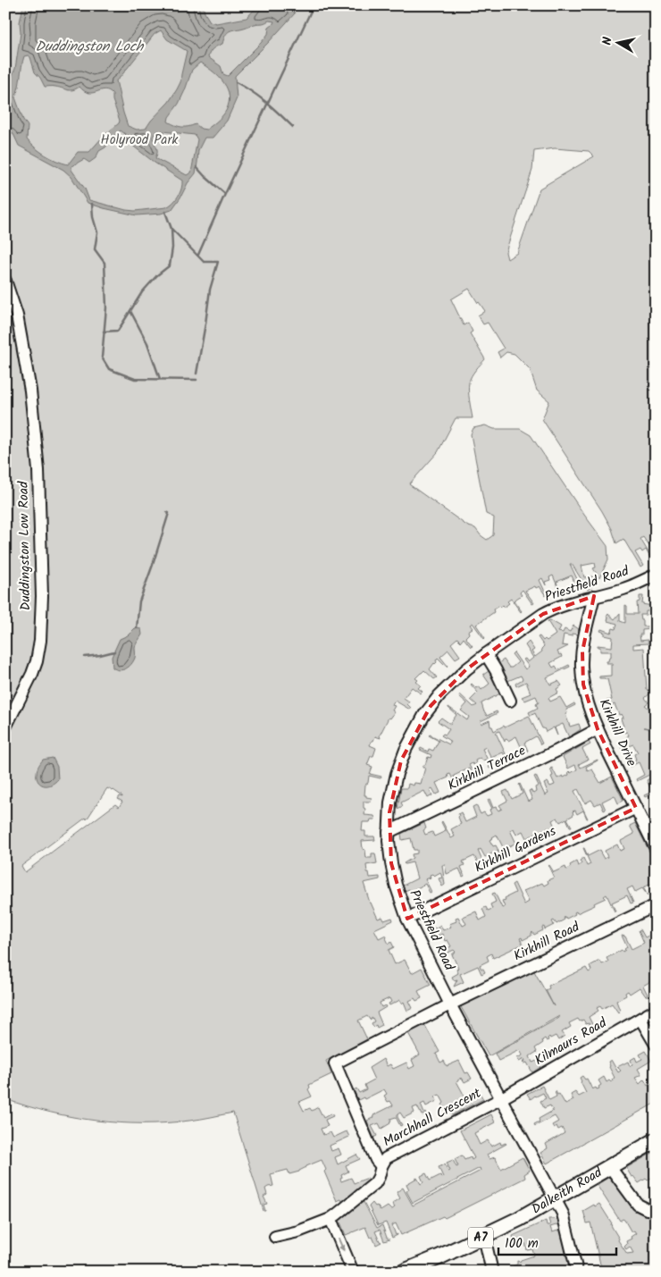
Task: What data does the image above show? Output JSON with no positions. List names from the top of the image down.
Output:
{
  "streets": {
    "main road": ["Dalkeith Road", "A7"],
    "street": [
      "Duddingston Low Road",
      "Priestfield Road",
      "Kirkhill Drive",
      "Kirkhill Terrace",
      "Kirkhill Gardens",
      "Kirkhill Road",
      "Kilmaurs Road",
      "Marchhall Crescent"
    ]
  },
  "crossings": [
    ["Priestfield Road", "Kirkhill Drive"],
    ["Priestfield Road", "Kirkhill Terrace"],
    ["Priestfield Road", "Kirkhill Gardens"],
    ["Priestfield Road", "Kirkhill Road"],
    ["Priestfield Road", "Kilmaurs Road"],
    ["Priestfield Road", "Marchhall Crescent"],
    ["Priestfield Road", "Dalkeith Road"],
    ["Kirkhill Drive", "Kirkhill Terrace"],
    ["Kirkhill Drive", "Kirkhill Gardens"],
    ["Kirkhill Road", "Marchhall Crescent"],
    ["Kilmaurs Road", "Marchhall Crescent"]
  ],
  "water": ["Duddingston Loch"],
  "parks": ["Holyrood Park"],
  "scale_bar": "100 m",
  "north": "left"
}
